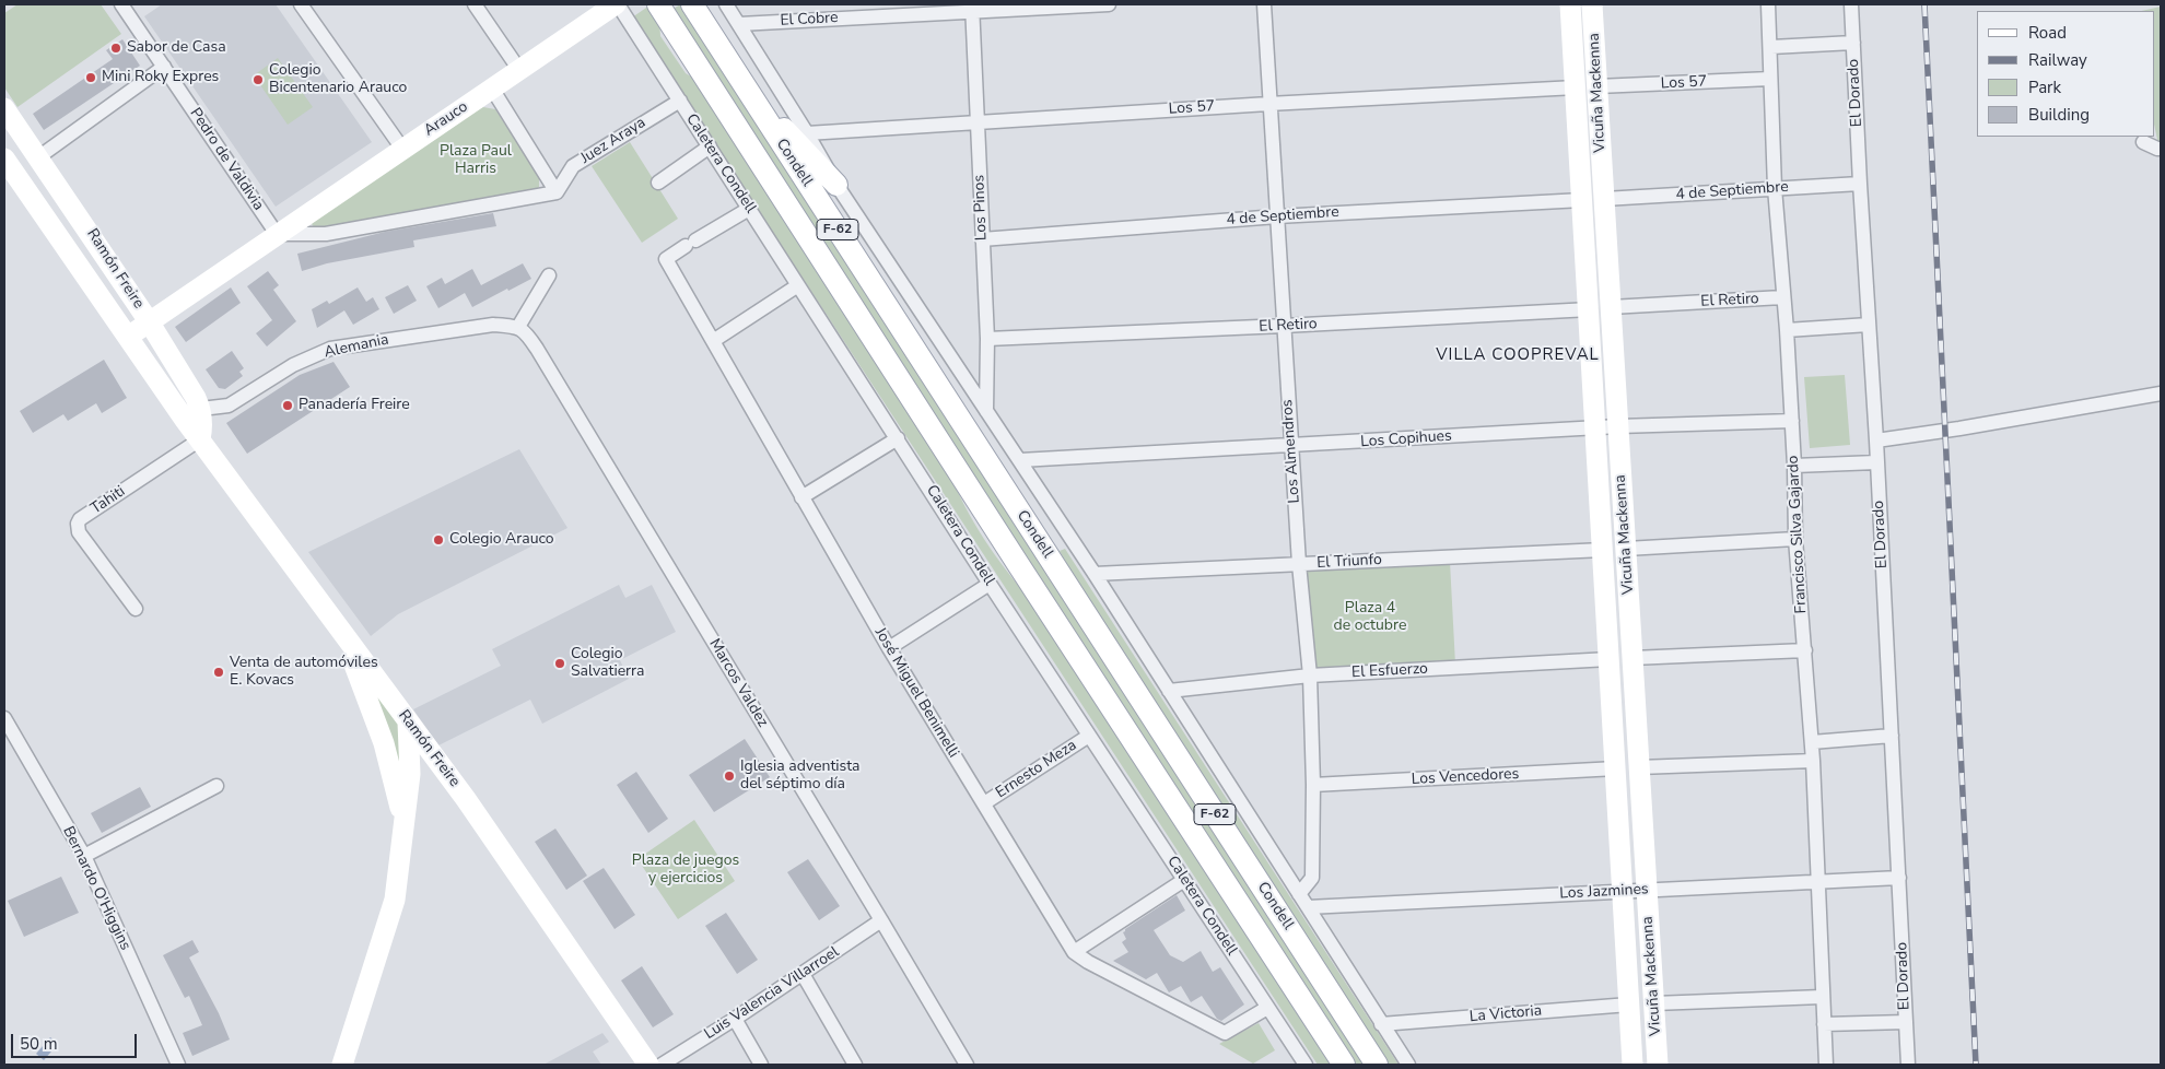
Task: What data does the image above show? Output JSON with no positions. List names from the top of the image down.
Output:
{
  "streets": {
    "main road": [
      "Vicuña Mackenna",
      "Arauco",
      "Condell",
      "F-62",
      "Ramón Freire"
    ],
    "street": [
      "El Cobre",
      "Los 57",
      "El Dorado",
      "Juez Araya",
      "Pedro de Valdivia",
      "Caletera Condell",
      "4 de Septiembre",
      "Los Pinos",
      "El Retiro",
      "Alemania",
      "Los Copihues",
      "Los Almendros",
      "Tahiti",
      "Francisco Silva Gajardo",
      "El Triunfo",
      "El Esfuerzo",
      "Marcos Valdez",
      "José Miguel Benimelli",
      "Ernesto Meza",
      "Los Vencedores",
      "Bernardo O'Higgins",
      "Los Jazmines",
      "Luis Valencia Villarroel",
      "La Victoria"
    ]
  },
  "crossings": [
    ["El Cobre", "Los Pinos"],
    ["Los 57", "Vicuña Mackenna"],
    ["Los 57", "Los Pinos"],
    ["Los 57", "Los Almendros"],
    ["Los 57", "Francisco Silva Gajardo"],
    ["Vicuña Mackenna", "4 de Septiembre"],
    ["Vicuña Mackenna", "El Retiro"],
    ["Vicuña Mackenna", "Los Copihues"],
    ["Vicuña Mackenna", "El Triunfo"],
    ["Vicuña Mackenna", "El Esfuerzo"],
    ["Vicuña Mackenna", "Los Vencedores"],
    ["Vicuña Mackenna", "Los Jazmines"],
    ["Vicuña Mackenna", "La Victoria"],
    ["El Dorado", "4 de Septiembre"],
    ["El Dorado", "Los Jazmines"],
    ["Arauco", "Pedro de Valdivia"],
    ["Arauco", "Caletera Condell"],
    ["Arauco", "Ramón Freire"],
    ["Juez Araya", "Caletera Condell"],
    ["Caletera Condell", "José Miguel Benimelli"],
    ["Caletera Condell", "Ernesto Meza"],
    ["4 de Septiembre", "Los Pinos"],
    ["4 de Septiembre", "Los Almendros"],
    ["4 de Septiembre", "Francisco Silva Gajardo"],
    ["Los Pinos", "El Retiro"],
    ["Ramón Freire", "Alemania"],
    ["Ramón Freire", "Tahiti"],
    ["El Retiro", "Los Almendros"],
    ["El Retiro", "Francisco Silva Gajardo"],
    ["Alemania", "Marcos Valdez"],
    ["Los Copihues", "Los Almendros"],
    ["Los Copihues", "Francisco Silva Gajardo"],
    ["Los Almendros", "El Triunfo"],
    ["Los Almendros", "El Esfuerzo"],
    ["Los Almendros", "Los Vencedores"],
    ["Francisco Silva Gajardo", "Los Jazmines"],
    ["Marcos Valdez", "Luis Valencia Villarroel"],
    ["José Miguel Benimelli", "Ernesto Meza"]
  ],
  "districts": ["VILLA COOPREVAL"],
  "parks": ["Plaza Paul Harris", "Plaza 4 de octubre", "Plaza de juegos y ejercicios"],
  "places": [
    "Sabor de Casa",
    "Mini Roky Expres",
    "Colegio Bicentenario Arauco",
    "Panadería Freire",
    "Colegio Arauco",
    "Colegio Salvatierra",
    "Venta de automóviles E. Kovacs",
    "Iglesia adventista del séptimo día"
  ],
  "legend": [
    "Road",
    "Railway",
    "Park",
    "Building"
  ],
  "scale_bar": "50 m"
}
